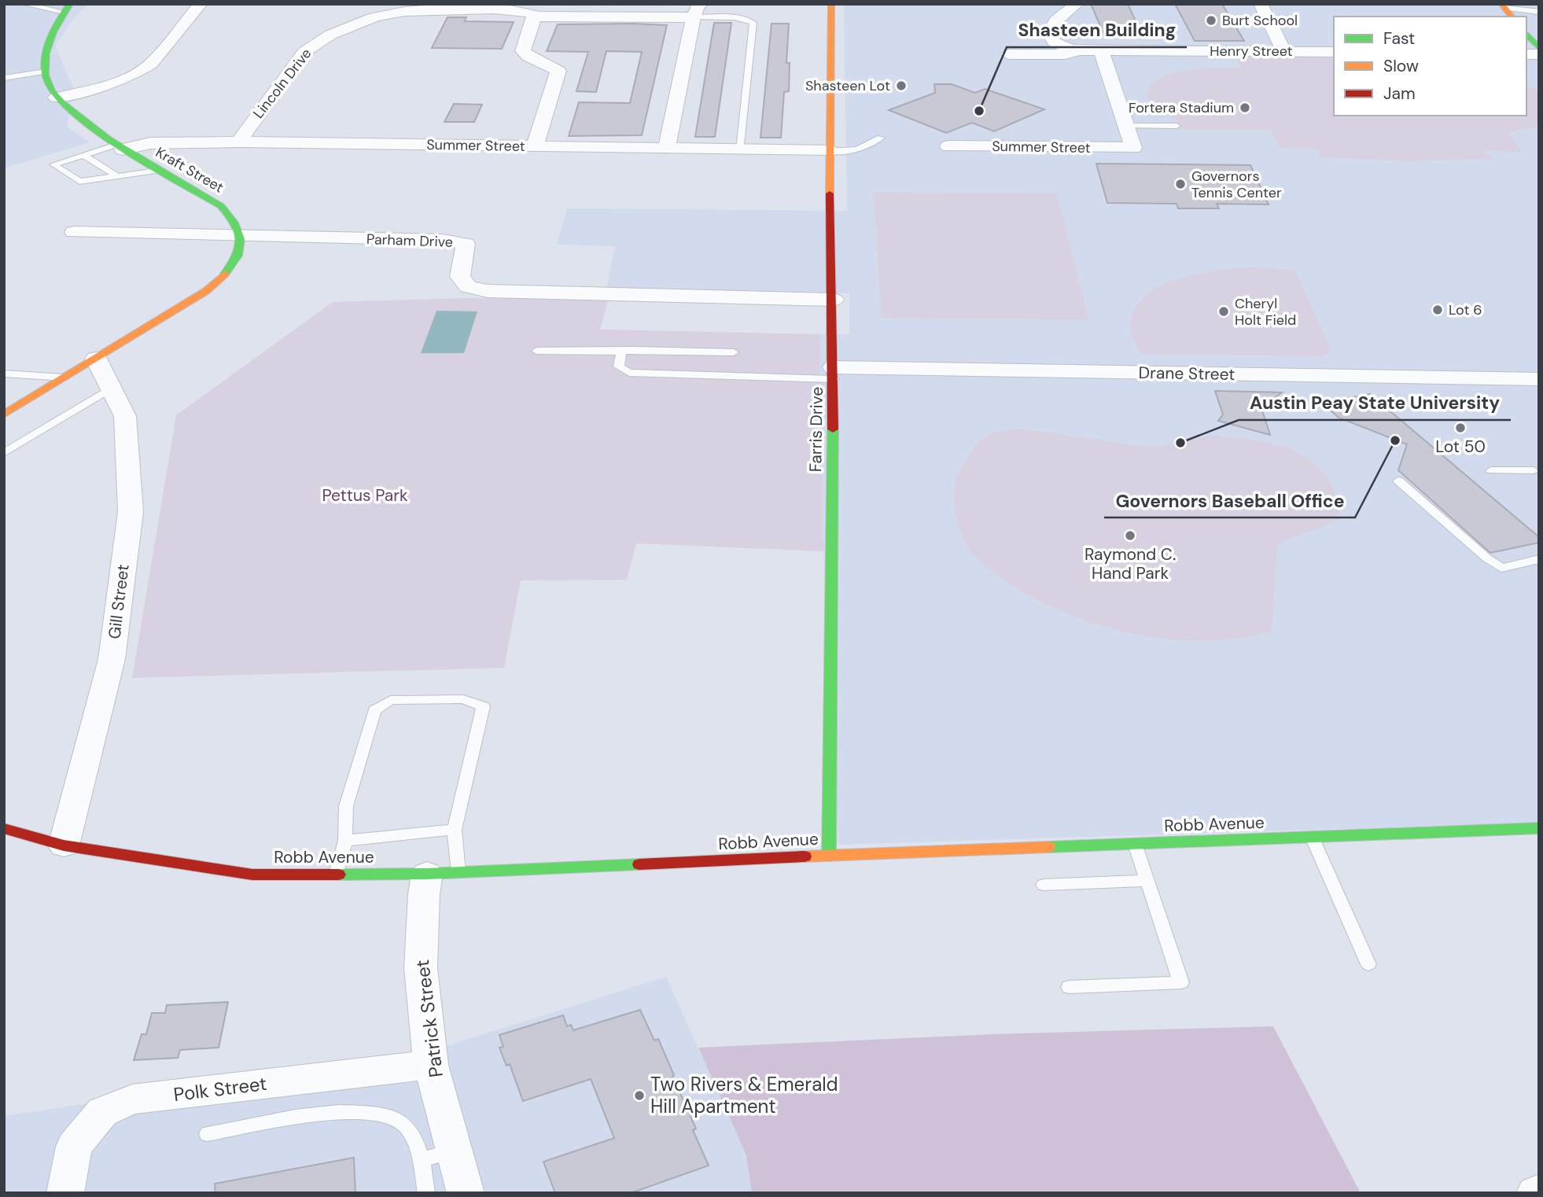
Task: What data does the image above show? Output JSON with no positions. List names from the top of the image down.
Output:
{
  "streets": {
    "main road": ["Kraft Street", "Farris Drive", "Robb Avenue"],
    "street": [
      "Henry Street",
      "Lincoln Drive",
      "Summer Street",
      "Parham Drive",
      "Drane Street",
      "Gill Street",
      "Patrick Street",
      "Polk Street"
    ]
  },
  "crossings": [
    ["Lincoln Drive", "Summer Street"],
    ["Summer Street", "Kraft Street"],
    ["Summer Street", "Farris Drive"],
    ["Kraft Street", "Parham Drive"],
    ["Parham Drive", "Farris Drive"],
    ["Drane Street", "Farris Drive"],
    ["Farris Drive", "Robb Avenue"],
    ["Gill Street", "Robb Avenue"],
    ["Robb Avenue", "Patrick Street"],
    ["Patrick Street", "Polk Street"]
  ],
  "parks": ["Pettus Park"],
  "places": [
    "Burt School",
    "Shasteen Lot",
    "Fortera Stadium",
    "Shasteen Building",
    "Governors Tennis Center",
    "Lot 6",
    "Cheryl Holt Field",
    "Lot 50",
    "Governors Baseball Office",
    "Austin Peay State University",
    "Raymond C. Hand Park",
    "Two Rivers & Emerald Hill Apartment"
  ],
  "legend": ["Fast", "Slow", "Jam"]
}
